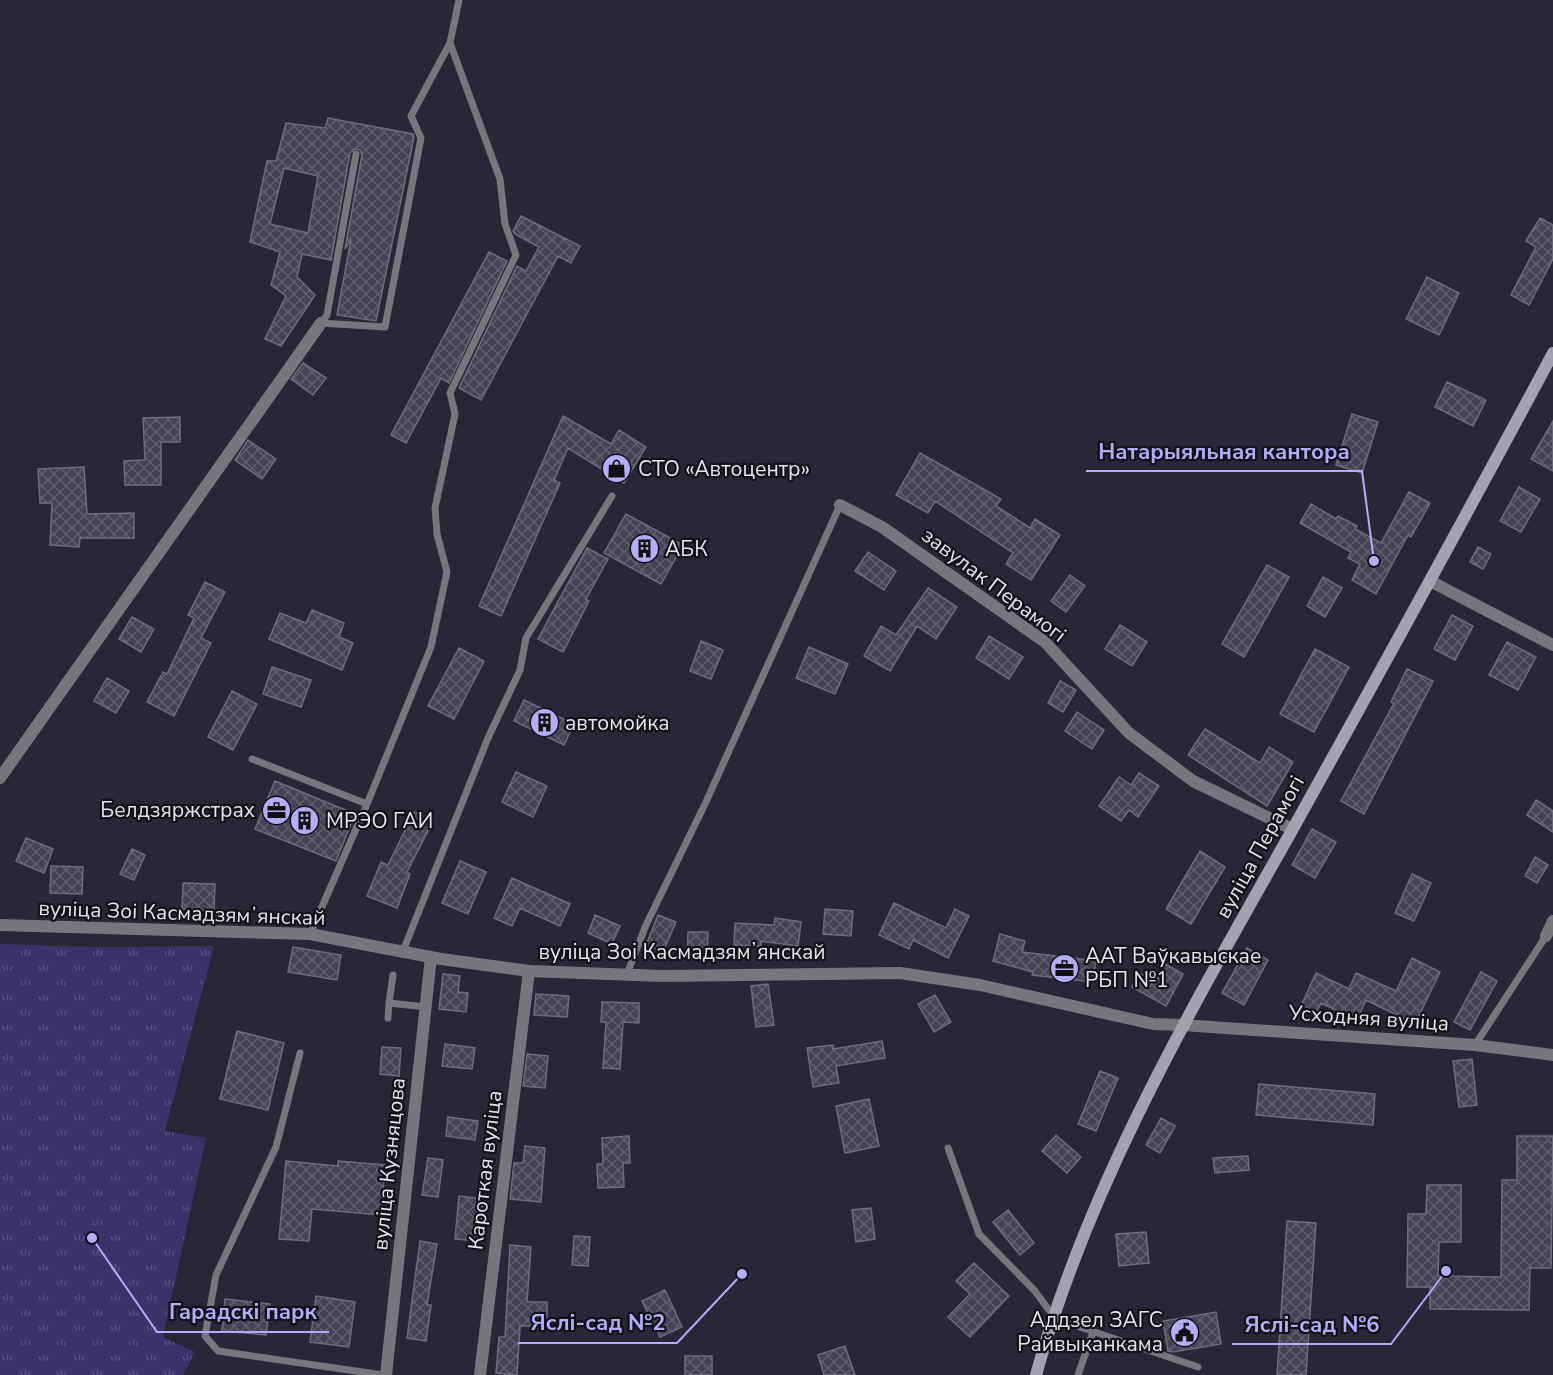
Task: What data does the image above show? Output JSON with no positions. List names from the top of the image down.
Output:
{
  "streets": {
    "main road": ["вуліца Перамогі"],
    "street": [
      "завулак Перамогі",
      "вуліца Зоі Касмадзямʼянскай",
      "Усходняя вуліца",
      "вуліца Кузняцова",
      "Кароткая вуліца"
    ]
  },
  "crossings": [
    ["завулак Перамогі", "вуліца Перамогі"],
    ["вуліца Перамогі", "вуліца Зоі Касмадзямʼянскай"],
    ["вуліца Перамогі", "Усходняя вуліца"],
    ["вуліца Зоі Касмадзямʼянскай", "Усходняя вуліца"],
    ["вуліца Зоі Касмадзямʼянскай", "вуліца Кузняцова"],
    ["вуліца Зоі Касмадзямʼянскай", "Кароткая вуліца"]
  ],
  "places": {
    "shop": ["СТО «Автоцентр»"],
    "building": ["АБК", "автомойка", "МРЭО ГАИ"],
    "other": [
      "Натарыяльная кантора",
      "Гарадскі парк",
      "Яслі-сад №6",
      "Яслі-сад №2"
    ],
    "office": ["Белдзяржстрах", "ААТ Ваўкавыскае РБП №1"],
    "public building": ["Аддзел ЗАГС Райвыканкама"]
  }
}
